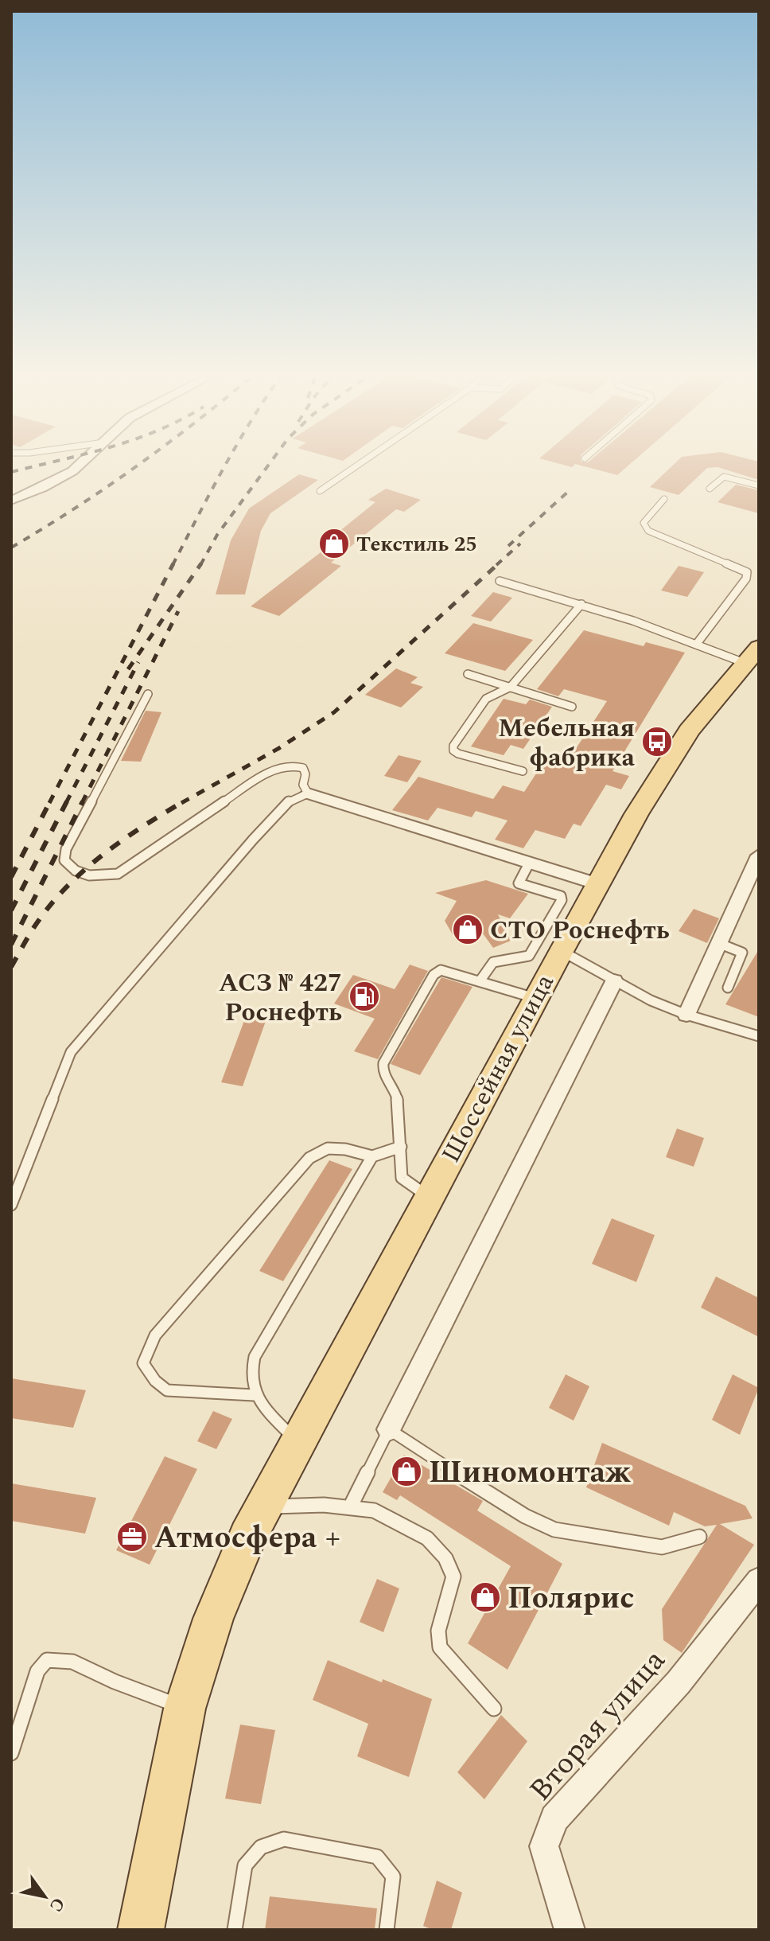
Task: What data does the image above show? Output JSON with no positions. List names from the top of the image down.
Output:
{
  "streets": {
    "main road": ["Шоссейная улица"],
    "street": ["Вторая улица"]
  },
  "places": {
    "shop": [
      "Текстиль 25",
      "СТО Роснефть",
      "Шиномонтаж",
      "Полярис"
    ],
    "bus stop": ["Мебельная фабрика"],
    "fuel station": ["АСЗ № 427 Роснефть"],
    "office": ["Атмосфера +"]
  },
  "north": "bottom right"
}
